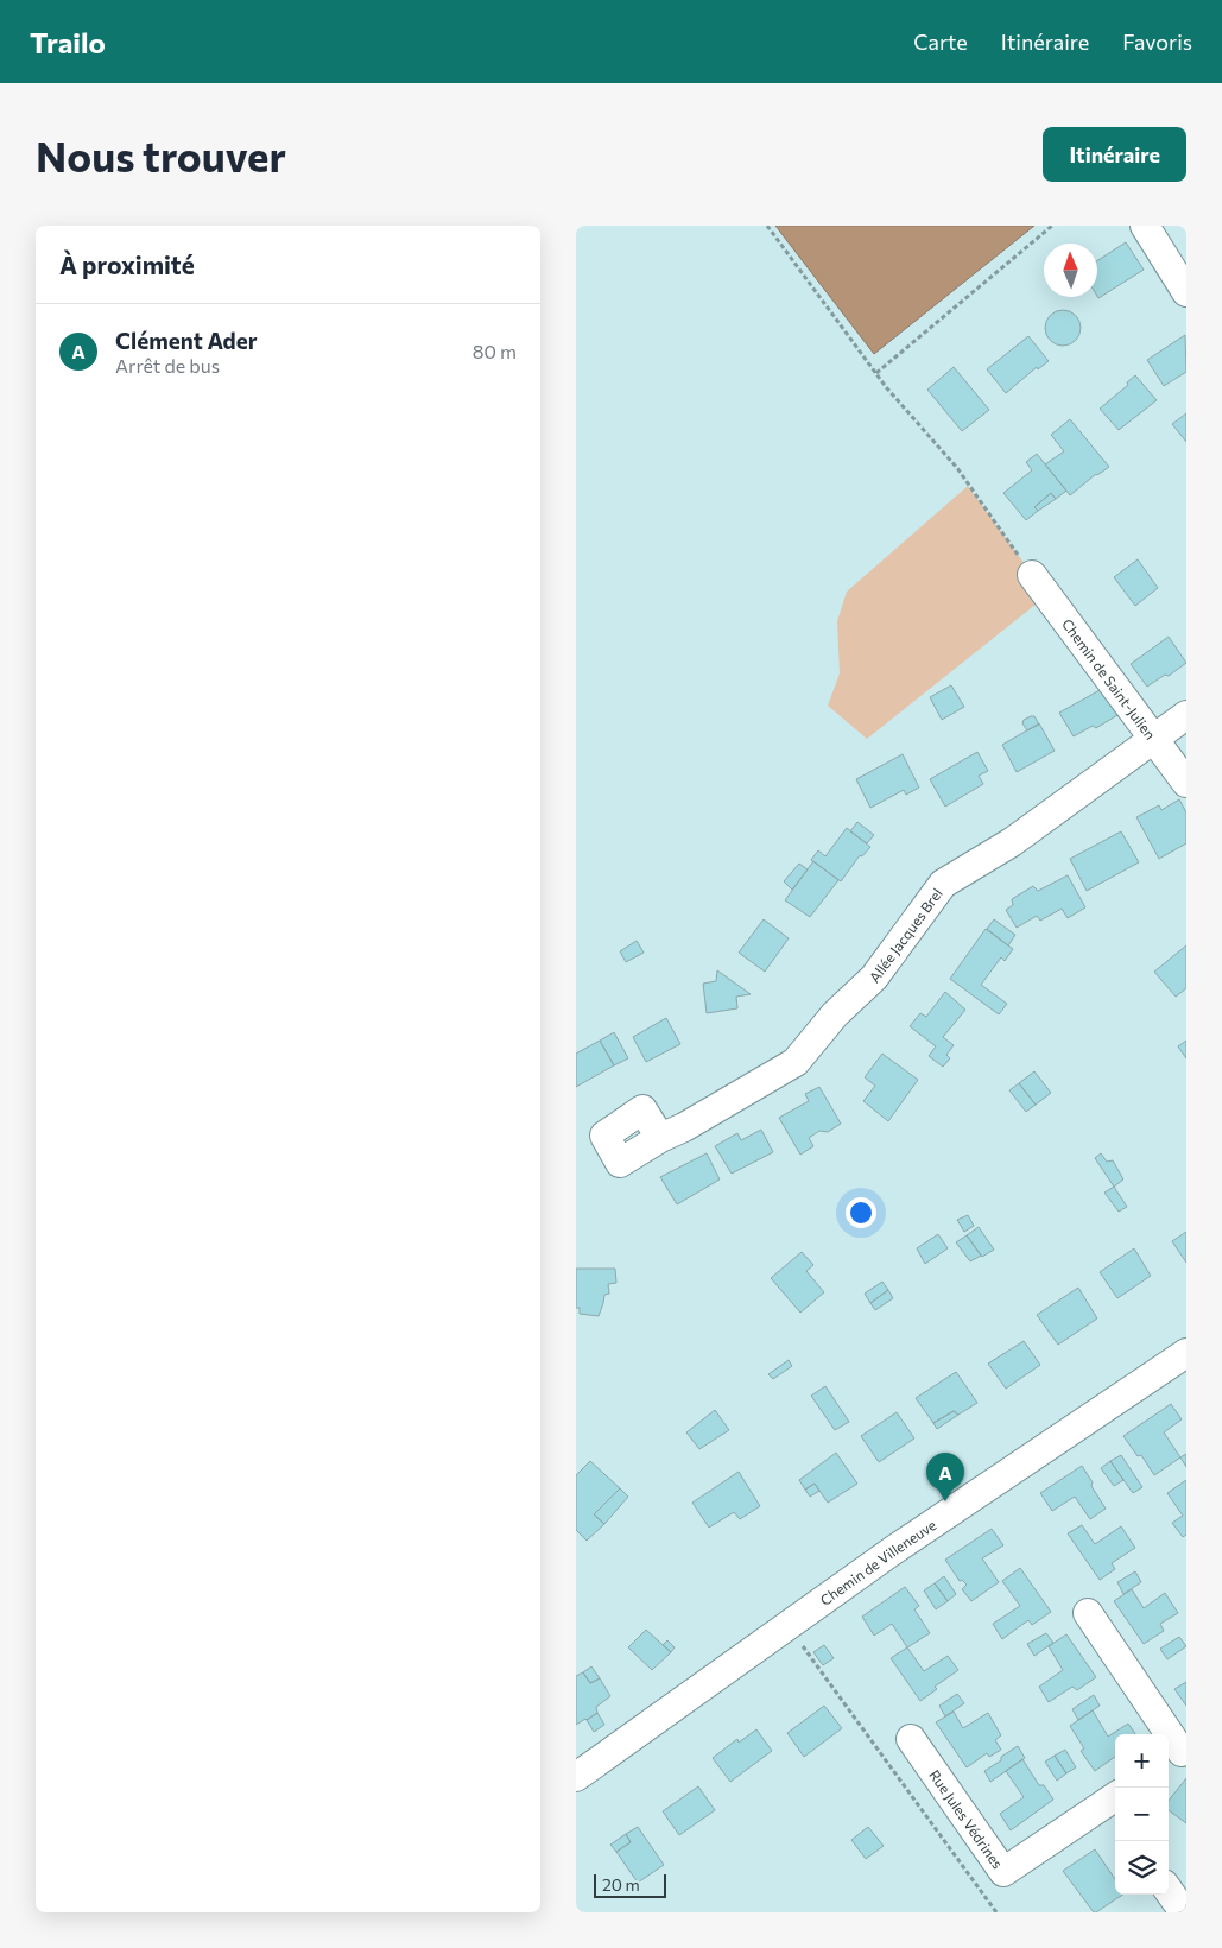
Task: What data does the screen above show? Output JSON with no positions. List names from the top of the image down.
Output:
{
  "streets": {
    "street": [
      "Chemin de Saint-Julien",
      "Allée Jacques Brel",
      "Chemin de Villeneuve",
      "Rue Jules Védrines"
    ]
  },
  "crossings": [
    ["Chemin de Saint-Julien", "Allée Jacques Brel"]
  ],
  "scale_bar": "20 m",
  "north": "top",
  "page": {
    "header": "Trailo",
    "nav": ["Carte", "Itinéraire", "Favoris"],
    "buttons": "Itinéraire",
    "title": "Nous trouver",
    "heading": "À proximité",
    "list": [
      {
        "mark": "A",
        "name": "Clément Ader",
        "note": "Arrêt de bus",
        "value": "80 m"
      }
    ],
    "pins": "A",
    "map_buttons": ["+", "−"],
    "scale": "20 m"
  }
}
